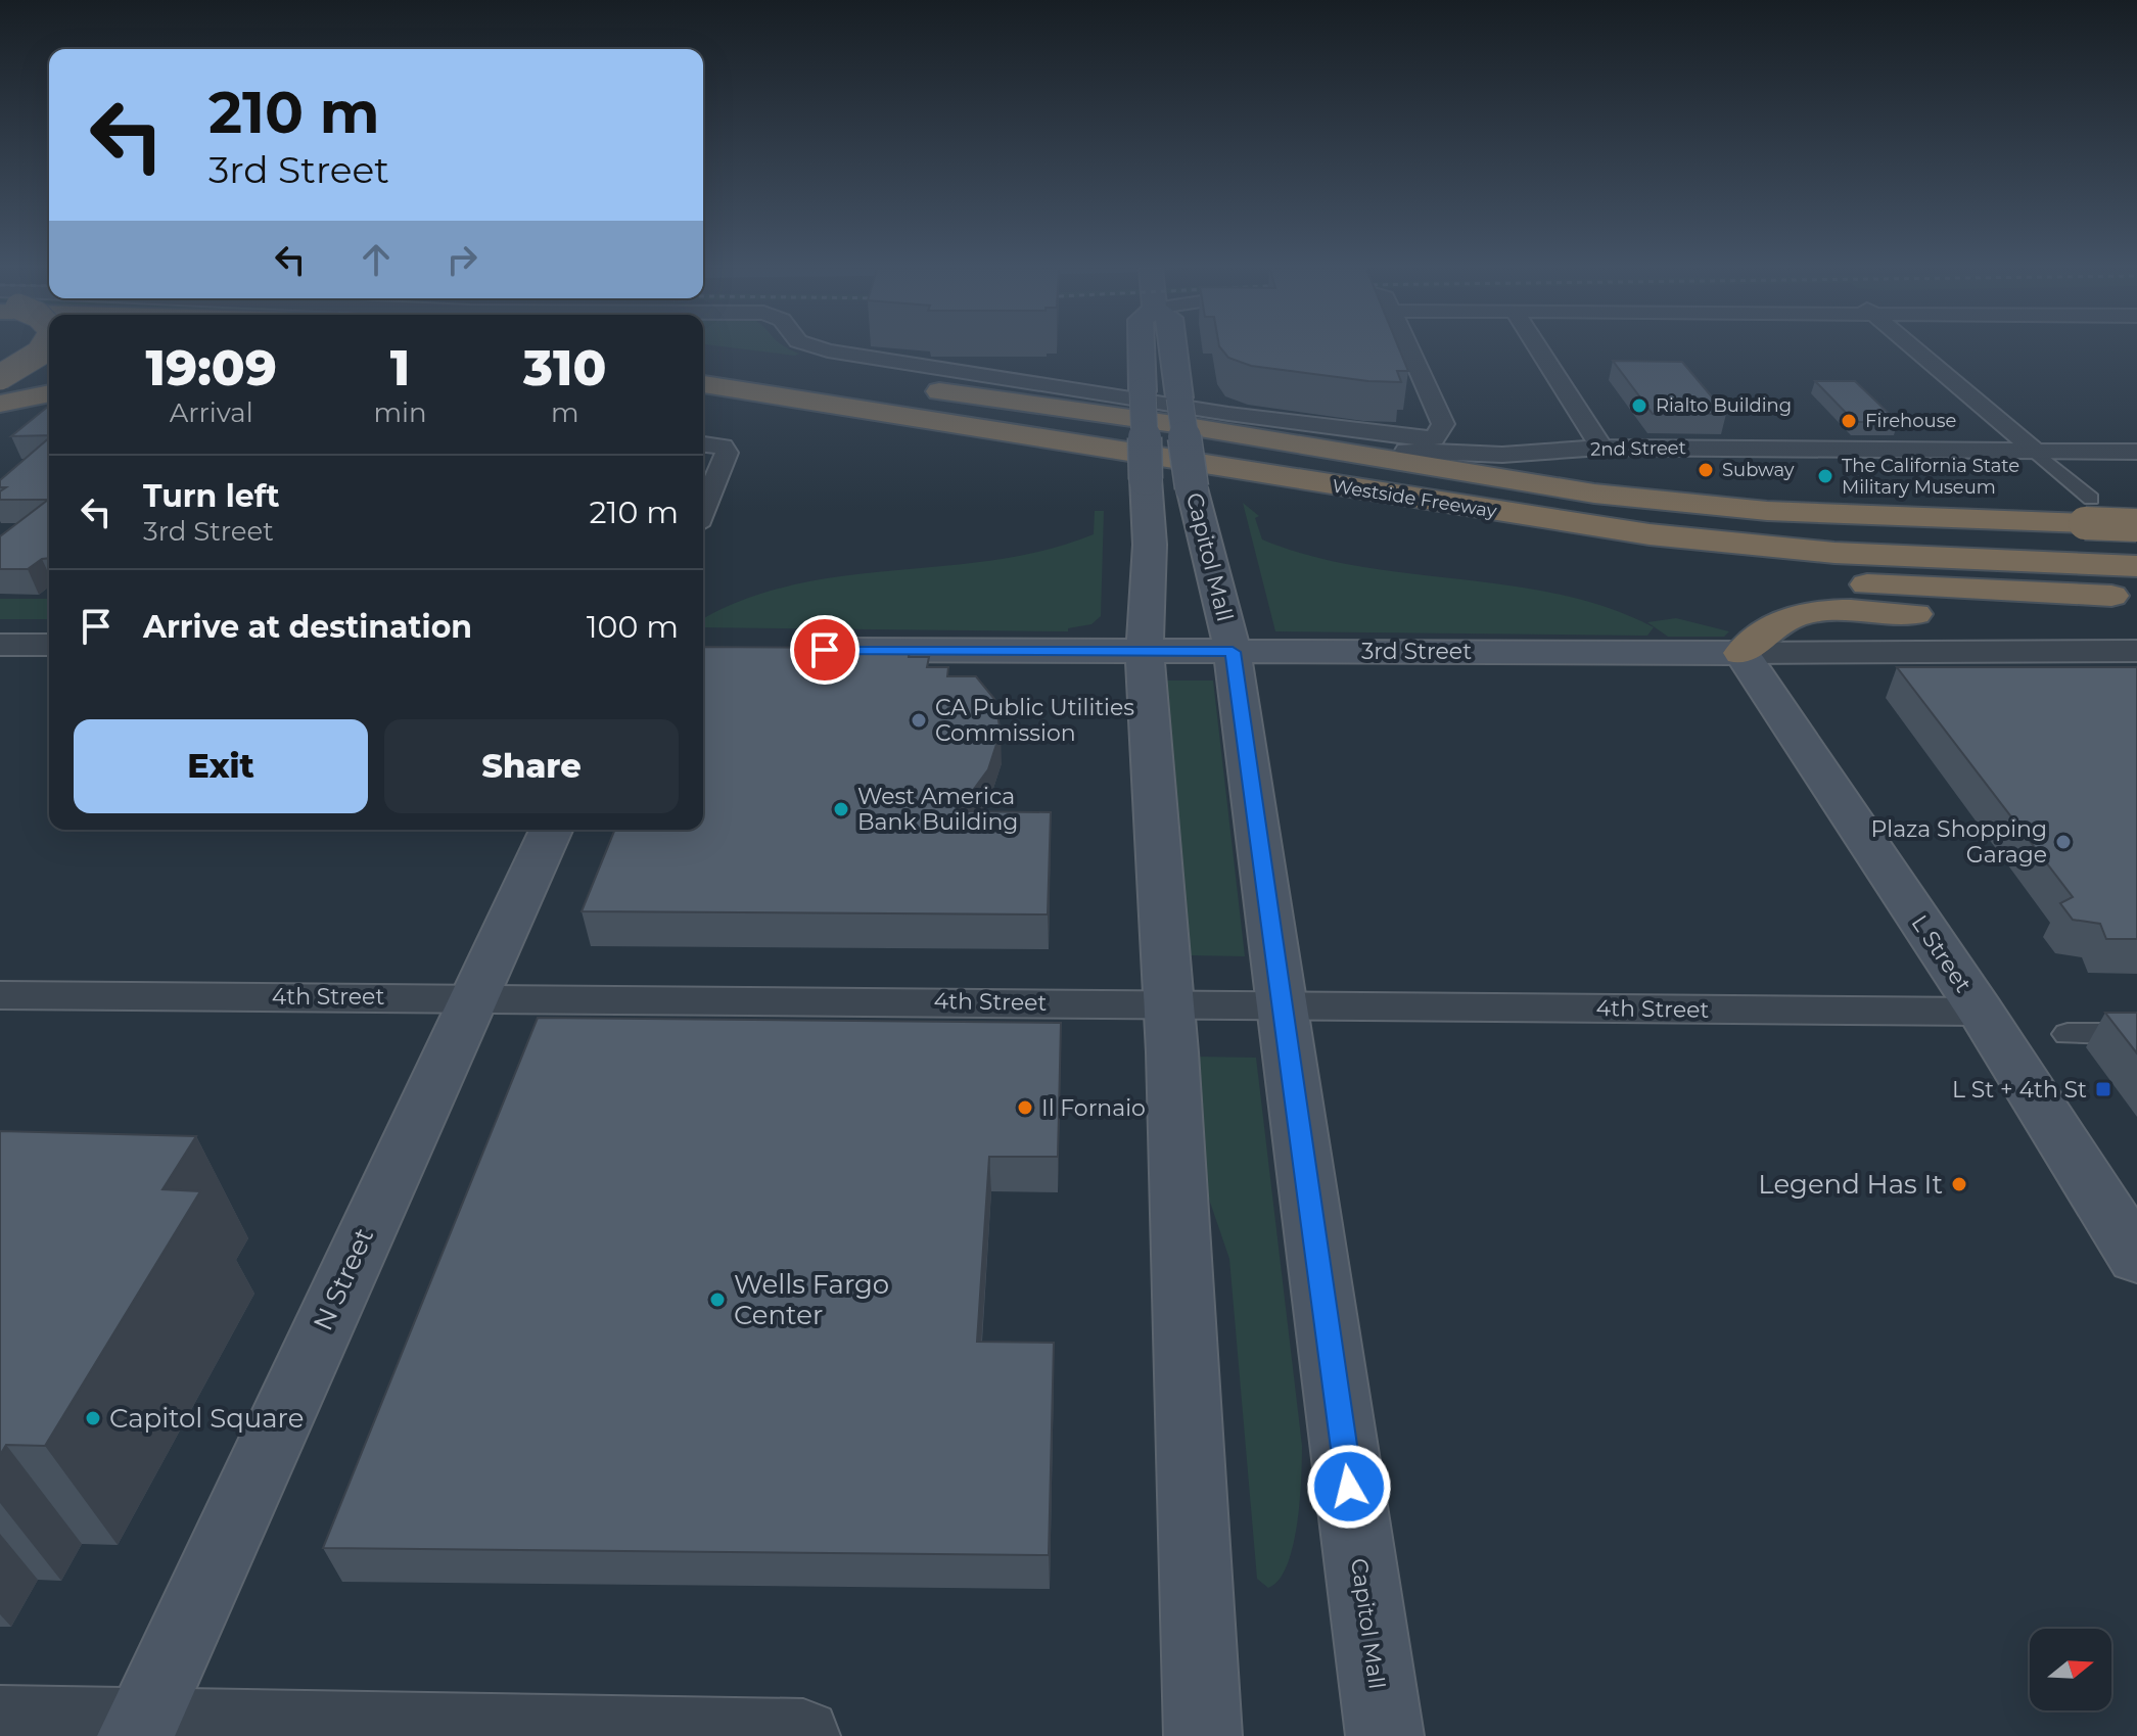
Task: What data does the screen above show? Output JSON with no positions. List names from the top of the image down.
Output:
{
  "streets": {
    "highway": ["Westside Freeway"],
    "main road": [
      "Capitol Mall",
      "3rd Street",
      "L Street",
      "N Street"
    ],
    "street": ["2nd Street", "4th Street"]
  },
  "crossings": [
    ["2nd Street", "Capitol Mall"],
    ["Capitol Mall", "3rd Street"],
    ["Capitol Mall", "4th Street"],
    ["3rd Street", "L Street"],
    ["L Street", "4th Street"],
    ["4th Street", "N Street"]
  ],
  "places": {
    "other": [
      "Rialto Building",
      "Firehouse",
      "Subway",
      "The California State Military Museum",
      "CA Public Utilities Commission",
      "West America Bank Building",
      "Plaza Shopping Garage",
      "Il Fornaio",
      "Legend Has It",
      "Wells Fargo Center",
      "Capitol Square"
    ],
    "transit": ["L St + 4th St"]
  },
  "north": "right",
  "page": {
    "turn": ["210 m", "3rd Street"],
    "eta": [
      "19:09",
      "Arrival",
      "1",
      "min",
      "310",
      "m"
    ],
    "list": [
      {
        "name": "Turn left",
        "note": "3rd Street",
        "value": "210 m"
      },
      {
        "name": "Arrive at destination",
        "value": "100 m"
      }
    ],
    "buttons": ["Exit", "Share"]
  }
}
